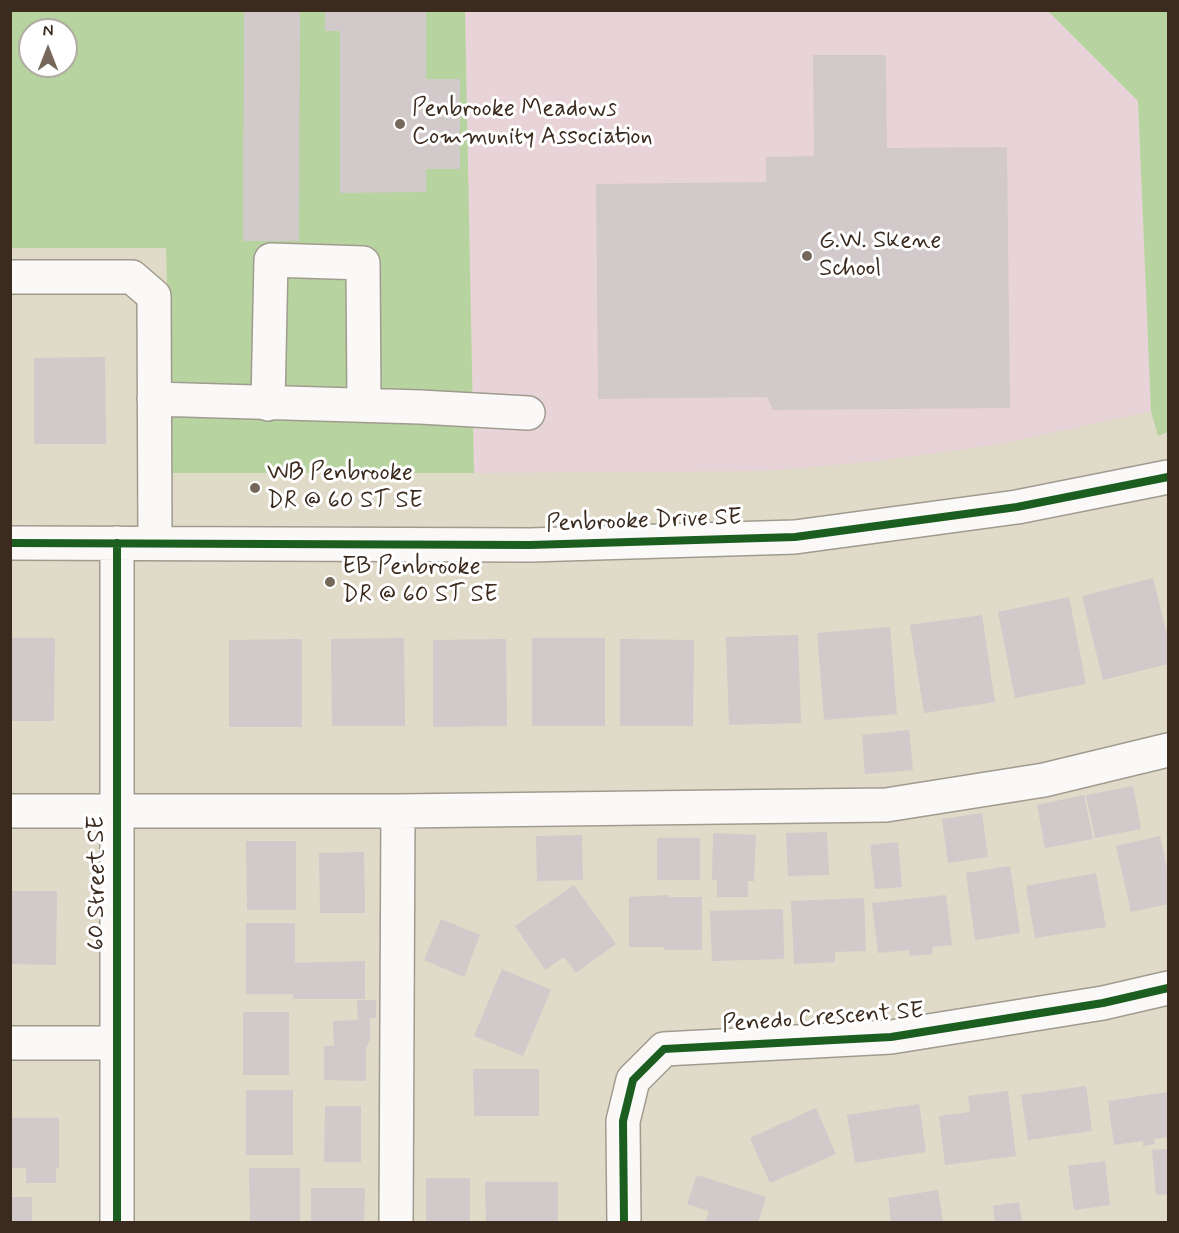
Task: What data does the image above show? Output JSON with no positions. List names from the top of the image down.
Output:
{
  "streets": {
    "street": ["Penbrooke Drive SE", "60 Street SE", "Penedo Crescent SE"]
  },
  "crossings": [
    ["Penbrooke Drive SE", "60 Street SE"]
  ],
  "places": [
    "Penbrooke Meadows Community Association",
    "G.W. Skene School",
    "WB Penbrooke DR @ 60 ST SE",
    "EB Penbrooke DR @ 60 ST SE"
  ],
  "north": "top"
}
